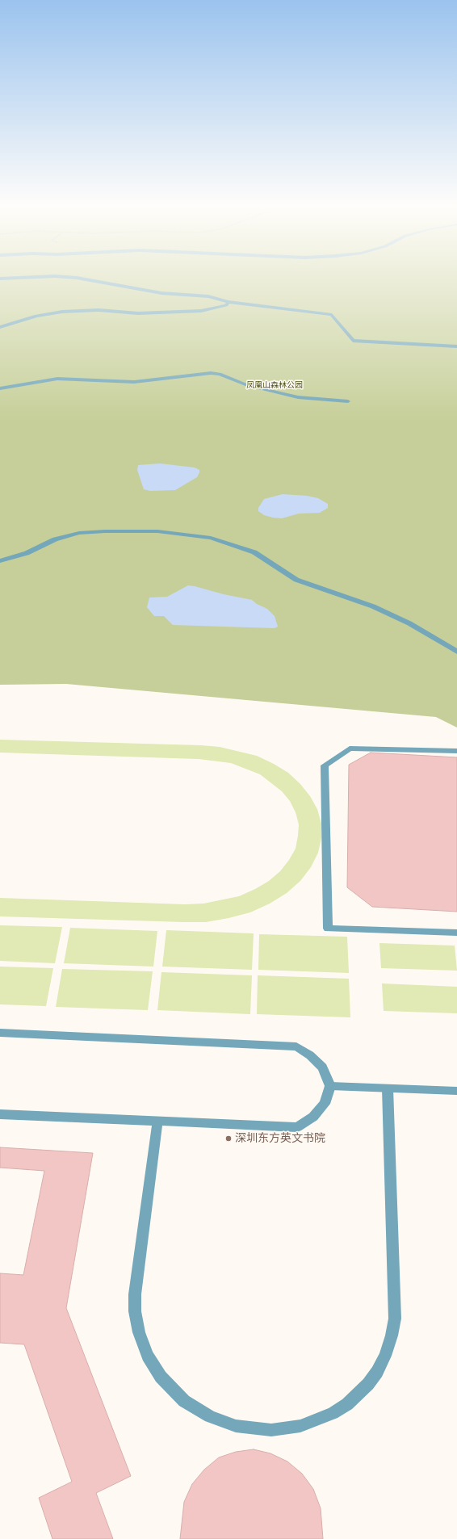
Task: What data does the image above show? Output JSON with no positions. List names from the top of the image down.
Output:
{
  "parks": ["凤凰山森林公园"],
  "places": ["深圳东方英文书院"]
}
